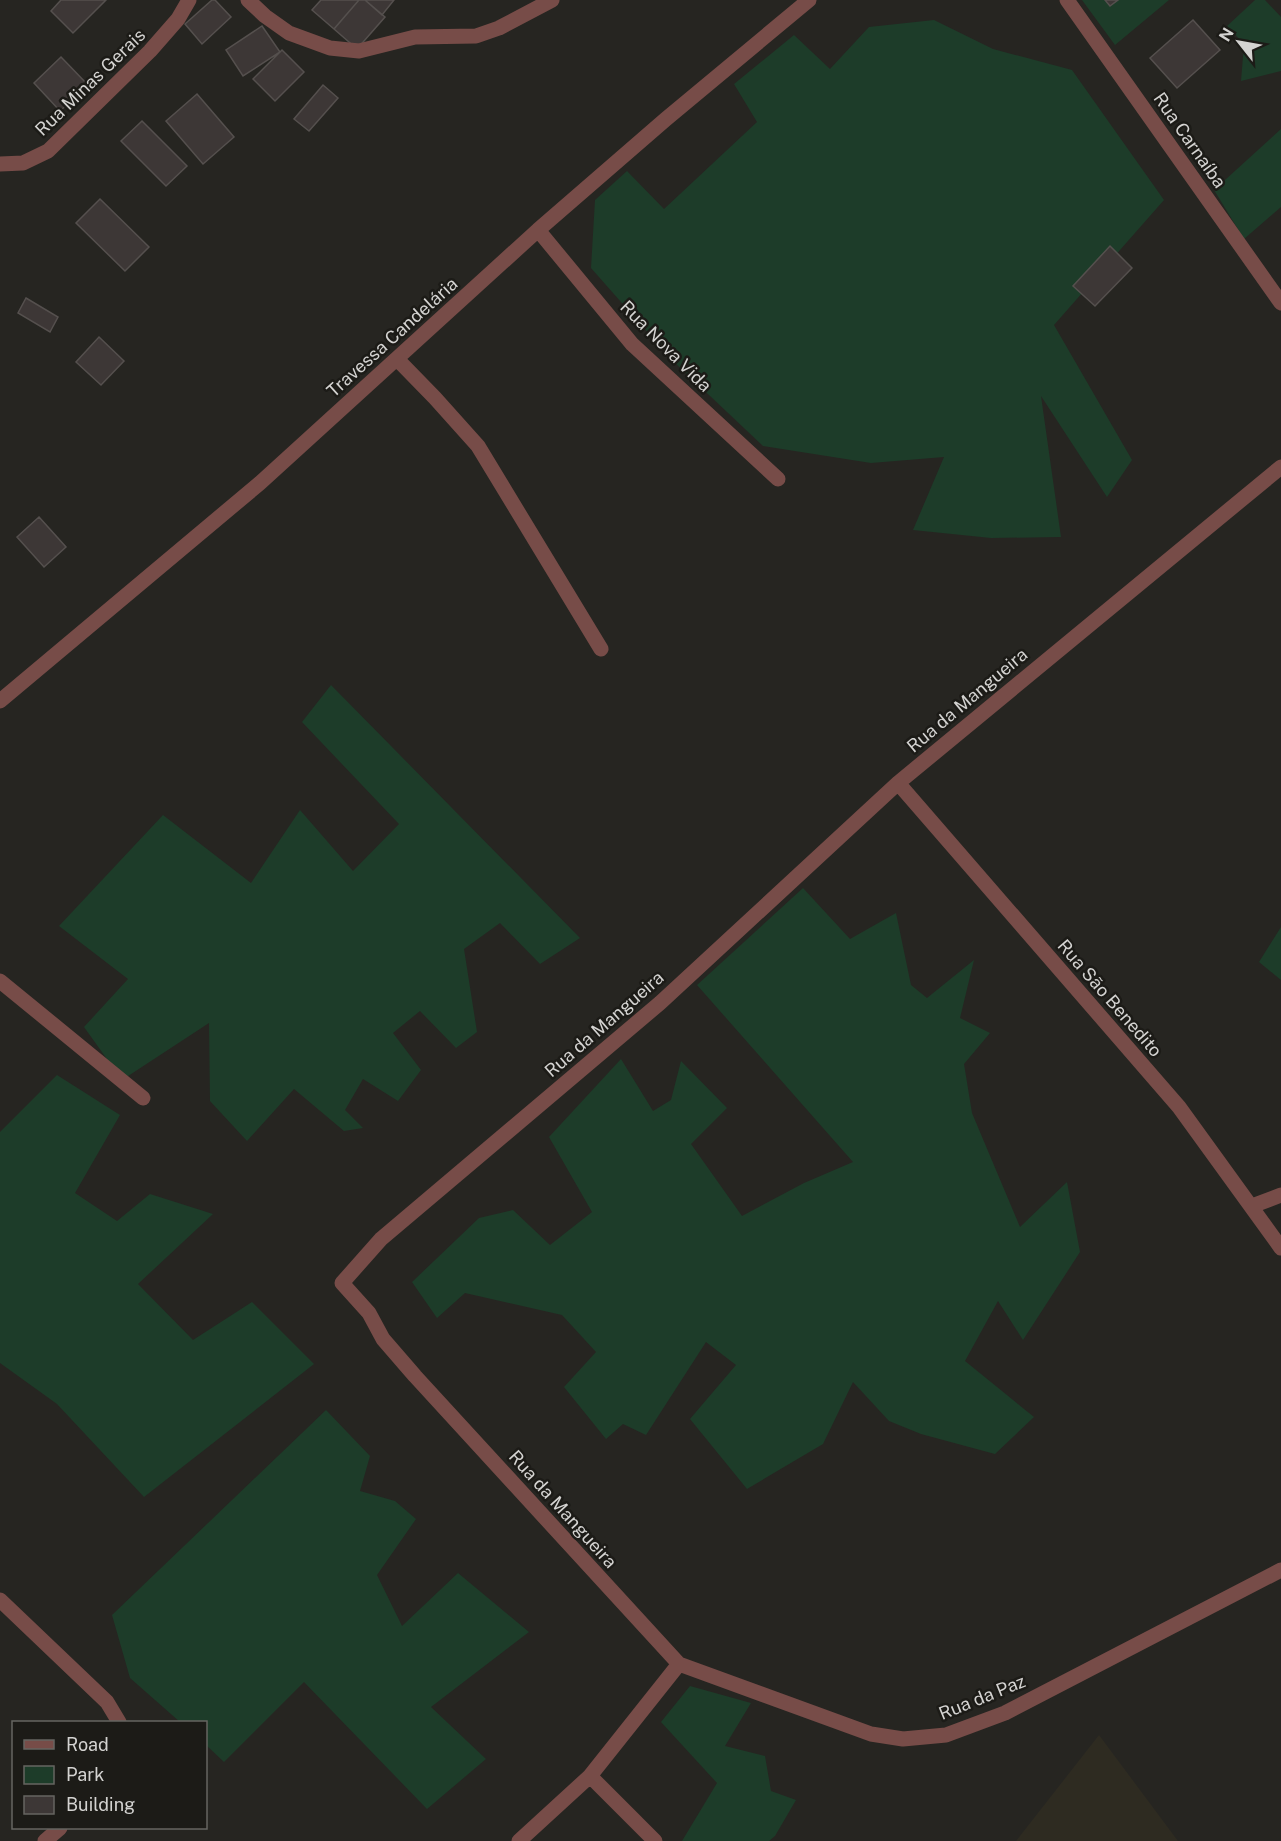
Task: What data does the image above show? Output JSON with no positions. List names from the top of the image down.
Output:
{
  "streets": {
    "street": [
      "Rua Minas Gerais",
      "Rua Carnaíba",
      "Travessa Candelária",
      "Rua Nova Vida",
      "Rua da Mangueira",
      "Rua São Benedito",
      "Rua da Paz"
    ]
  },
  "crossings": [
    ["Travessa Candelária", "Rua Nova Vida"],
    ["Rua da Mangueira", "Rua São Benedito"],
    ["Rua da Mangueira", "Rua da Paz"]
  ],
  "legend": ["Road", "Park", "Building"],
  "north": "top left"
}
